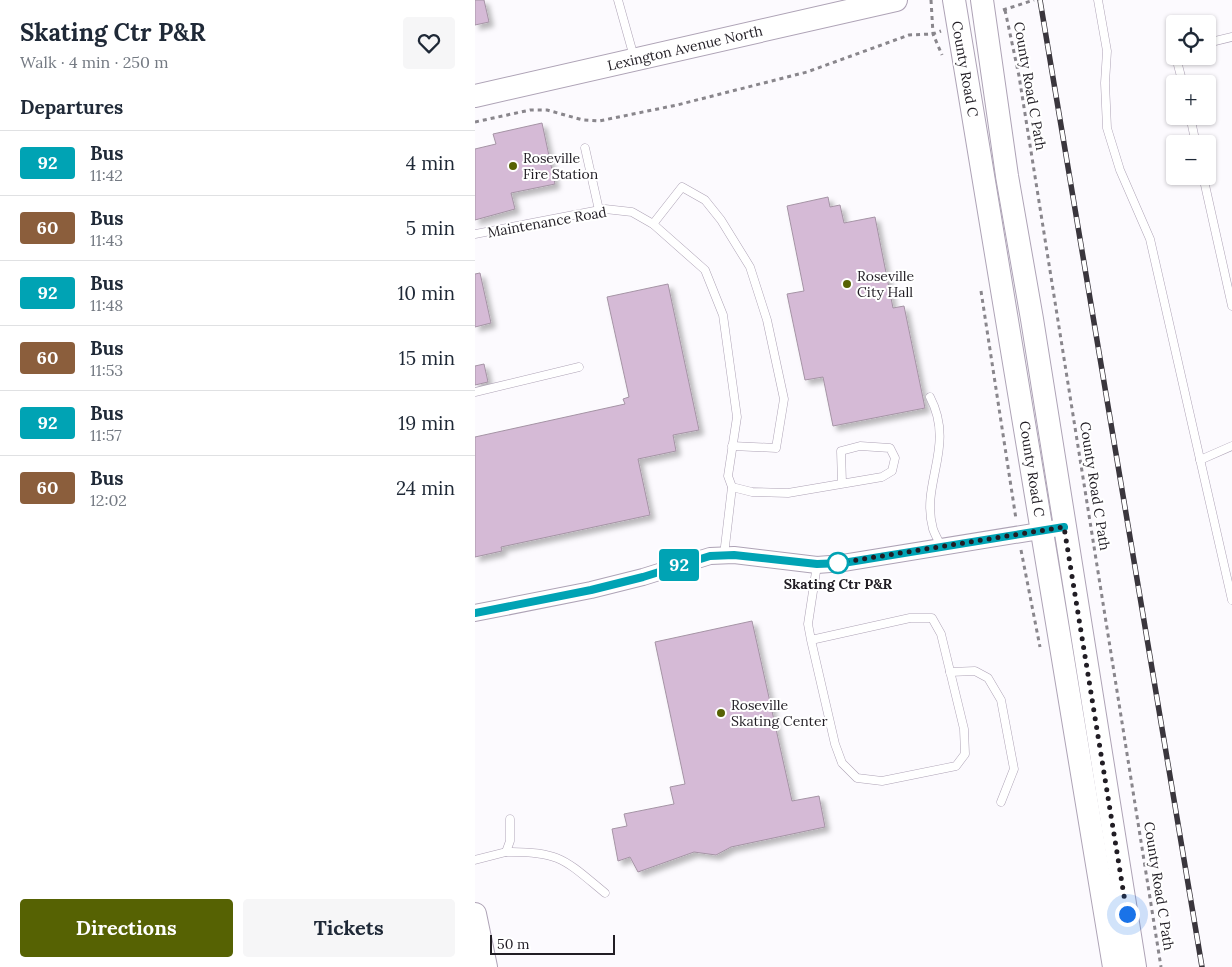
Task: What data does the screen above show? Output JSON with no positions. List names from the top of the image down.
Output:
{
  "streets": {
    "main road": ["Lexington Avenue North", "County Road C"],
    "lane": ["Maintenance Road"],
    "path": ["County Road C Path"]
  },
  "places": [
    "Roseville Fire Station",
    "Roseville City Hall",
    "Skating Ctr P&R",
    "Roseville Skating Center"
  ],
  "lines": ["bus line 92"],
  "scale_bar": "50 m",
  "page": {
    "heading": [
      ["Skating Ctr P&R", "Walk · 4 min · 250 m"],
      "Departures"
    ],
    "on_map": "92",
    "map_buttons": ["+", "−"],
    "list": [
      {
        "mark": "92",
        "name": "Bus",
        "note": "11:42",
        "value": "4 min"
      },
      {
        "mark": "60",
        "name": "Bus",
        "note": "11:43",
        "value": "5 min"
      },
      {
        "mark": "92",
        "name": "Bus",
        "note": "11:48",
        "value": "10 min"
      },
      {
        "mark": "60",
        "name": "Bus",
        "note": "11:53",
        "value": "15 min"
      },
      {
        "mark": "92",
        "name": "Bus",
        "note": "11:57",
        "value": "19 min"
      },
      {
        "mark": "60",
        "name": "Bus",
        "note": "12:02",
        "value": "24 min"
      }
    ],
    "buttons": ["Directions", "Tickets"],
    "scale": "50 m"
  }
}
